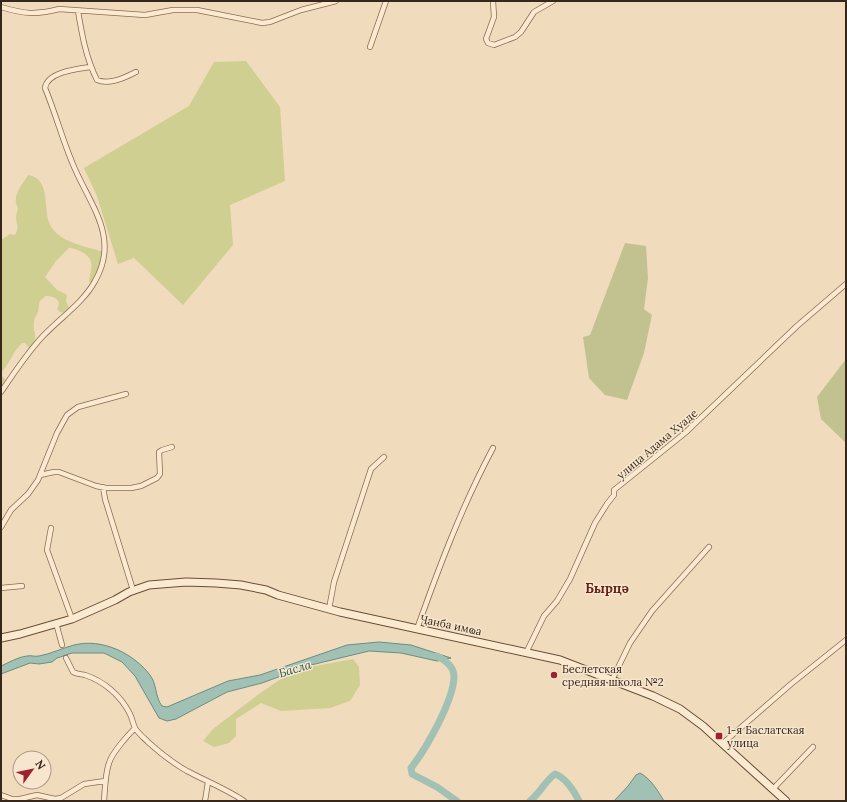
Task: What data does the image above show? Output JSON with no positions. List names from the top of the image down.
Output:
{
  "streets": {
    "street": ["улица Адама Хуаде", "Ҷанба имҩа"]
  },
  "crossings": [
    ["улица Адама Хуаде", "Ҷанба имҩа"]
  ],
  "districts": ["Бырцә"],
  "water": ["Басла"],
  "places": {
    "other": ["Беслетская средняя школа №2"],
    "transit": ["1-я Баслатская улица"]
  },
  "north": "top right"
}
